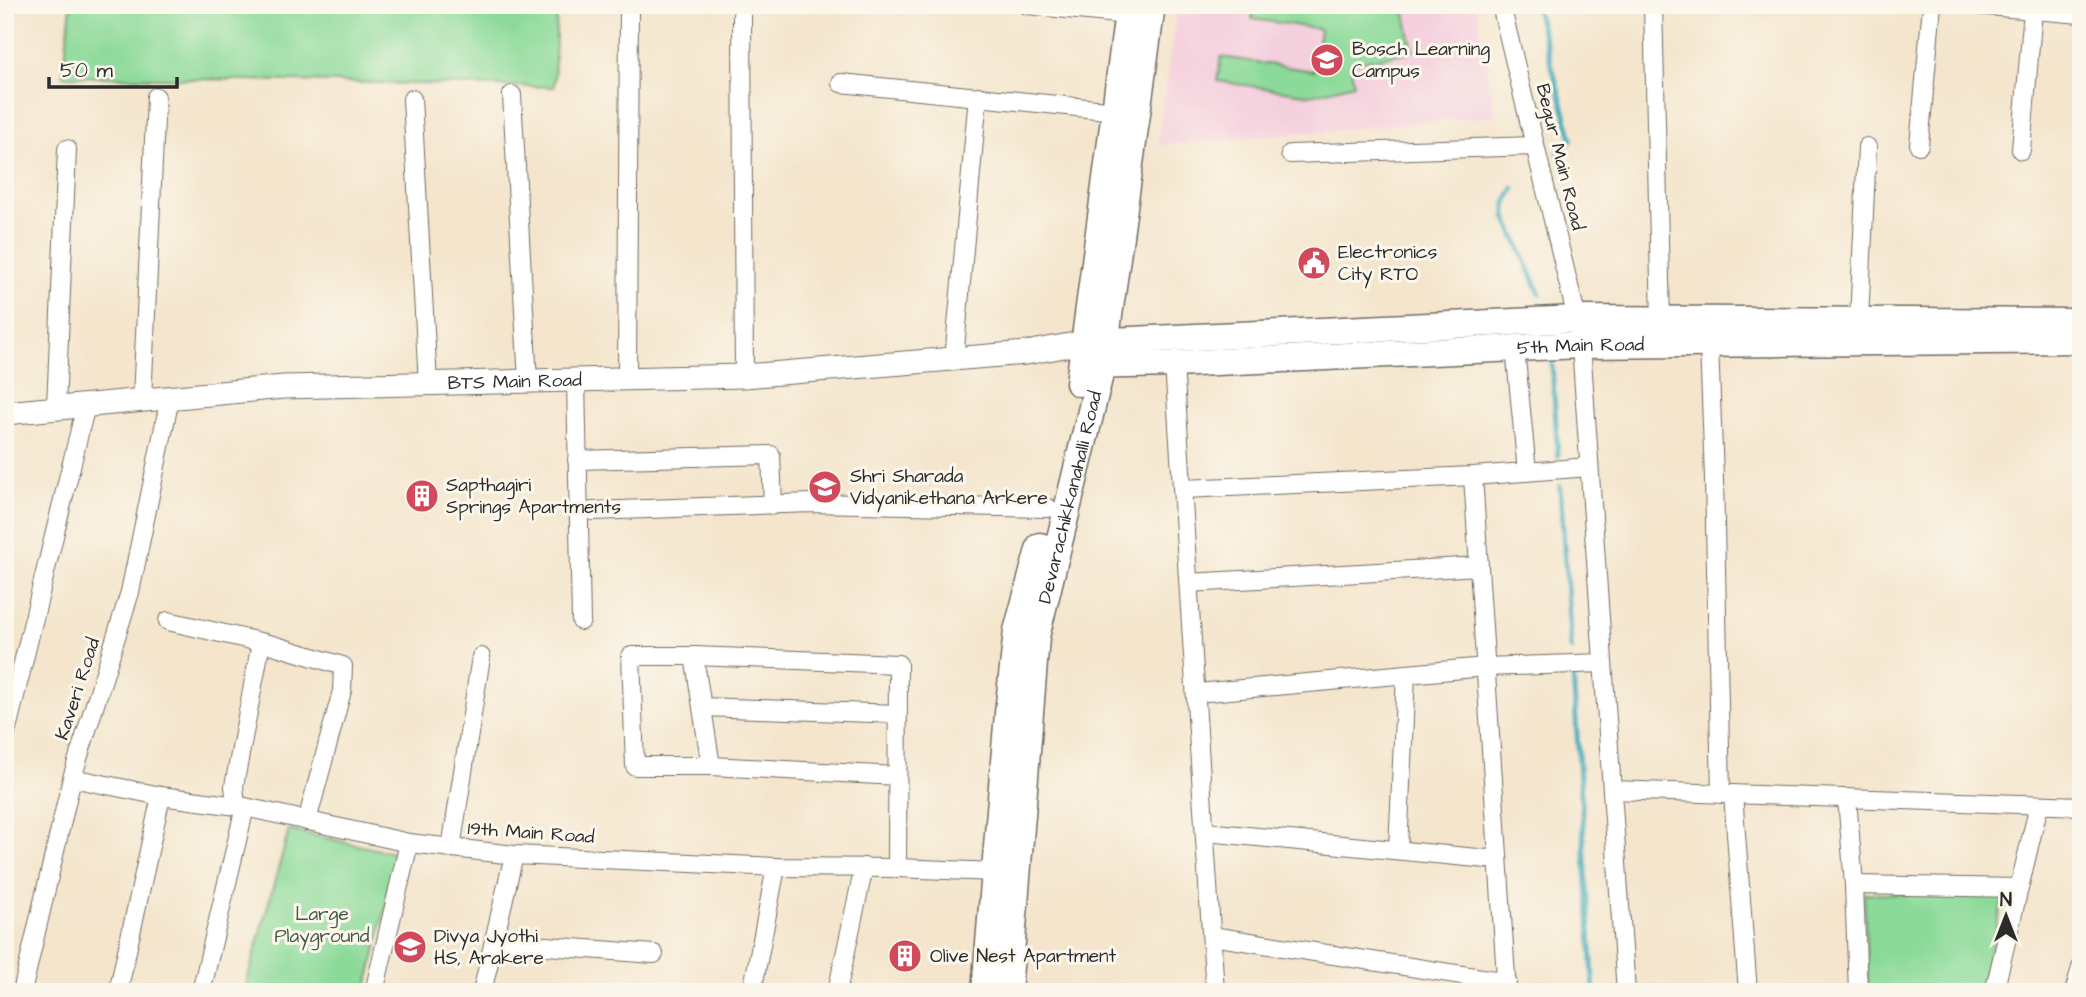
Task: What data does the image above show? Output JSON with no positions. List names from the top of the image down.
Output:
{
  "streets": {
    "main road": ["5th Main Road", "Devarachikkanahalli Road"],
    "street": [
      "Begur Main Road",
      "BTS Main Road",
      "Kaveri Road",
      "19th Main Road"
    ]
  },
  "crossings": [
    ["Begur Main Road", "5th Main Road"],
    ["5th Main Road", "BTS Main Road"],
    ["5th Main Road", "Devarachikkanahalli Road"],
    ["BTS Main Road", "Devarachikkanahalli Road"],
    ["BTS Main Road", "Kaveri Road"],
    ["Devarachikkanahalli Road", "19th Main Road"],
    ["Kaveri Road", "19th Main Road"]
  ],
  "parks": ["Large Playground"],
  "places": {
    "school or university": ["Bosch Learning Campus", "Shri Sharada Vidyanikethana Arkere", "Divya Jyothi HS, Arakere"],
    "public building": ["Electronics City RTO"],
    "building": ["Sapthagiri Springs Apartments", "Olive Nest Apartment"]
  },
  "scale_bar": "50 m",
  "north": "top"
}
